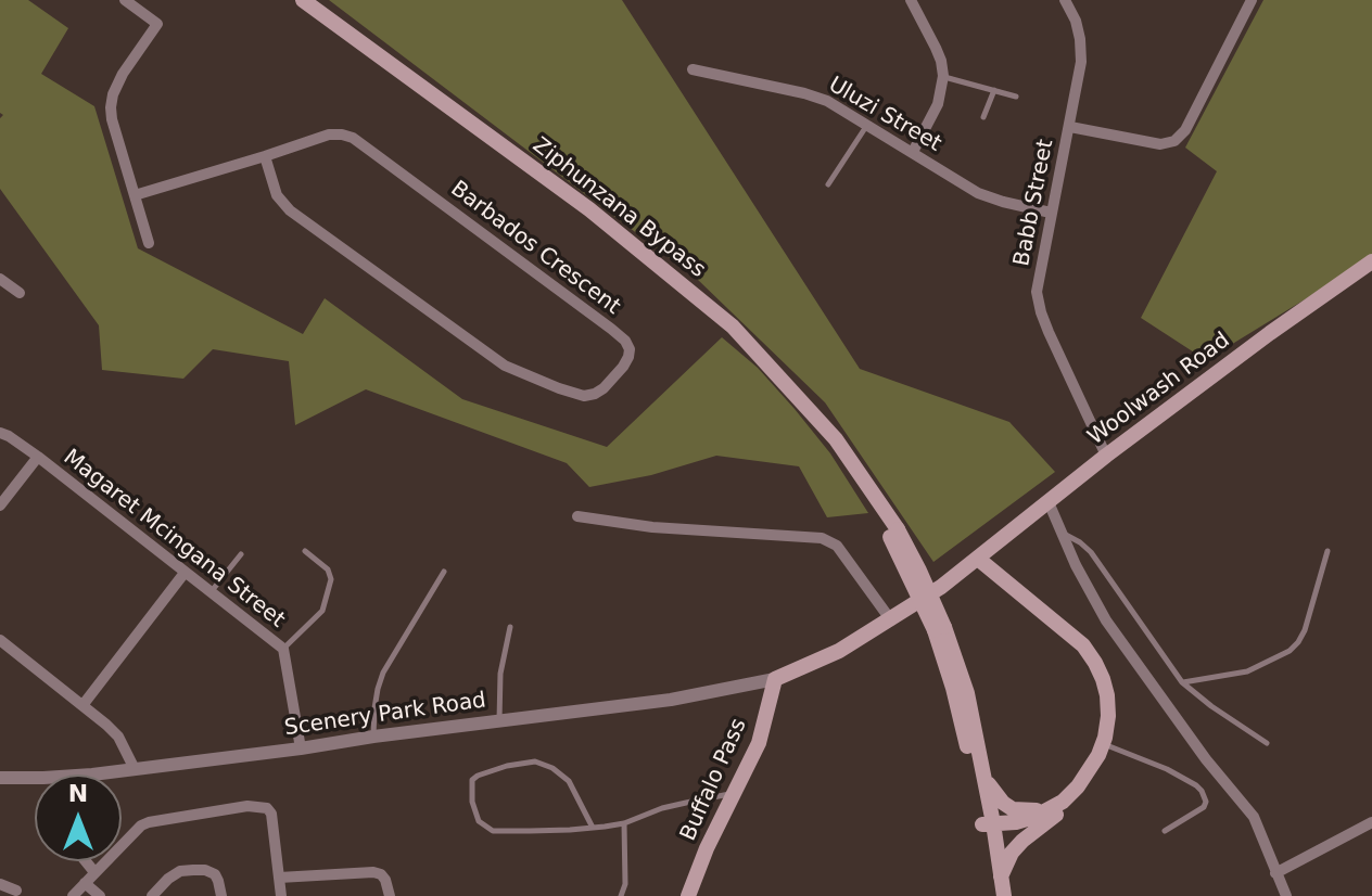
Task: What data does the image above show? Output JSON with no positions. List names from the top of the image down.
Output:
{
  "streets": {
    "main road": ["Ziphunzana Bypass", "Woolwash Road", "Buffalo Pass"],
    "street": [
      "Uluzi Street",
      "Babb Street",
      "Barbados Crescent",
      "Magaret Mcingana Street",
      "Scenery Park Road"
    ]
  },
  "crossings": [
    ["Uluzi Street", "Babb Street"],
    ["Babb Street", "Woolwash Road"],
    ["Woolwash Road", "Scenery Park Road"],
    ["Woolwash Road", "Buffalo Pass"],
    ["Magaret Mcingana Street", "Scenery Park Road"],
    ["Scenery Park Road", "Buffalo Pass"]
  ],
  "north": "top"
}
